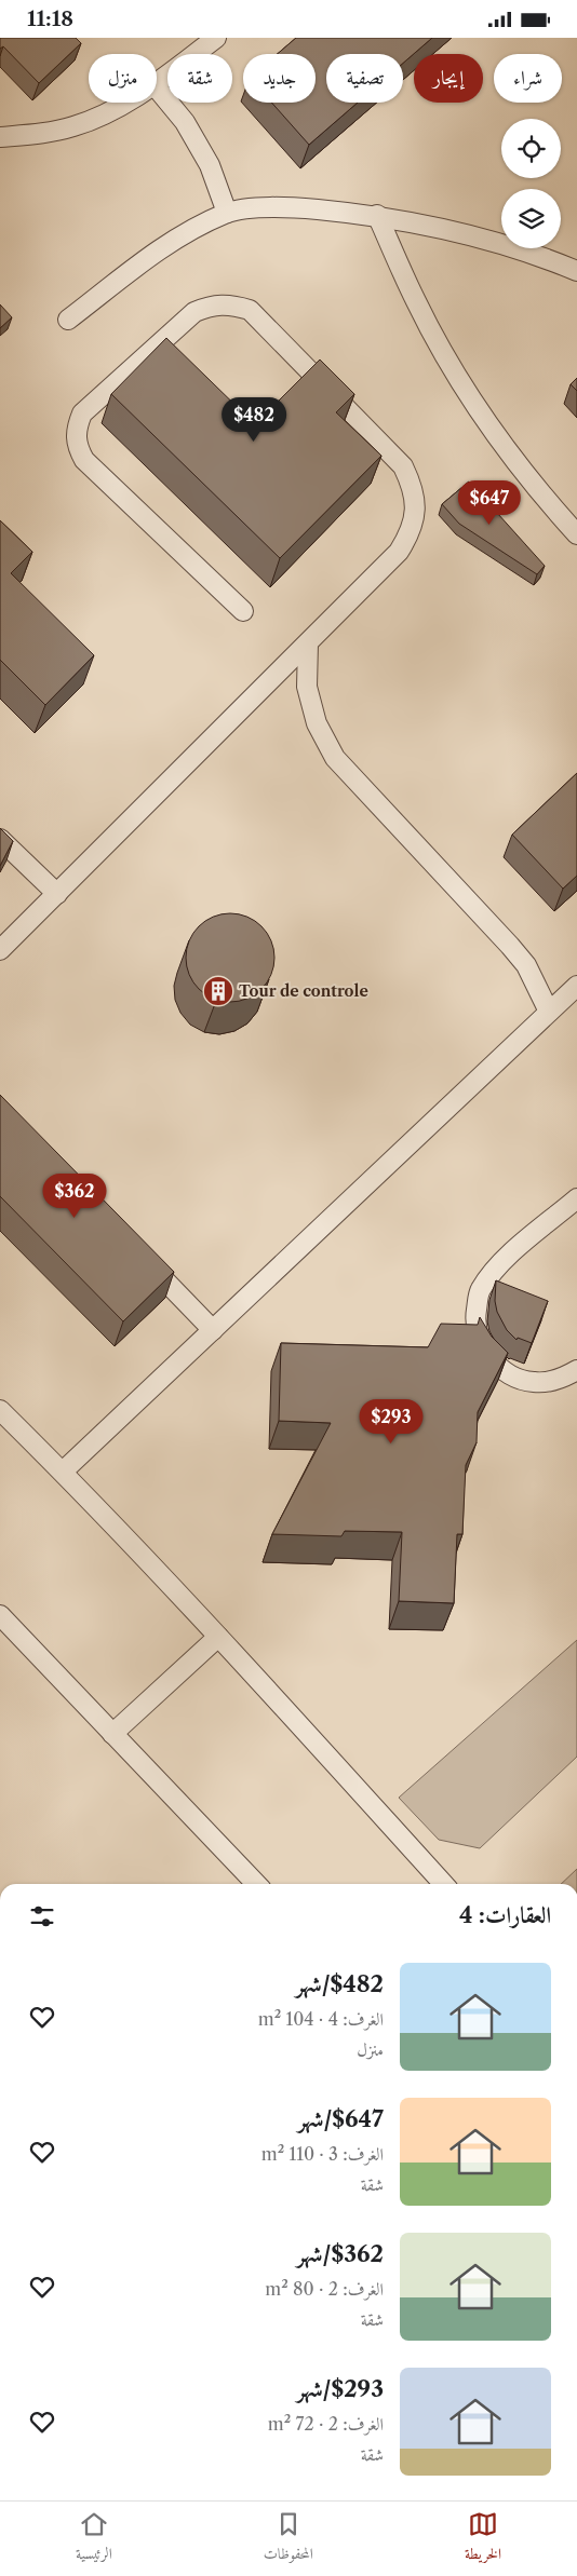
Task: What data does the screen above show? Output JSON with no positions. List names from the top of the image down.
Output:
{
  "places": {
    "building": ["Tour de controle"]
  },
  "page": {
    "status": "11:18",
    "chip": [
      "شراء",
      "إيجار",
      "تصفية",
      "جديد",
      "شقة",
      "منزل"
    ],
    "price": [
      "$482",
      "$647",
      "$362",
      "$293"
    ],
    "heading": "العقارات: 4",
    "list": [
      {
        "name": "$482/شهر",
        "note": "الغرف: 4 · 104 m² · منزل"
      },
      {
        "name": "$647/شهر",
        "note": "الغرف: 3 · 110 m² · شقة"
      },
      {
        "name": "$362/شهر",
        "note": "الغرف: 2 · 80 m² · شقة"
      },
      {
        "name": "$293/شهر",
        "note": "الغرف: 2 · 72 m² · شقة"
      }
    ],
    "tabs": ["الخريطة", "المحفوظات", "الرئيسية"]
  }
}
